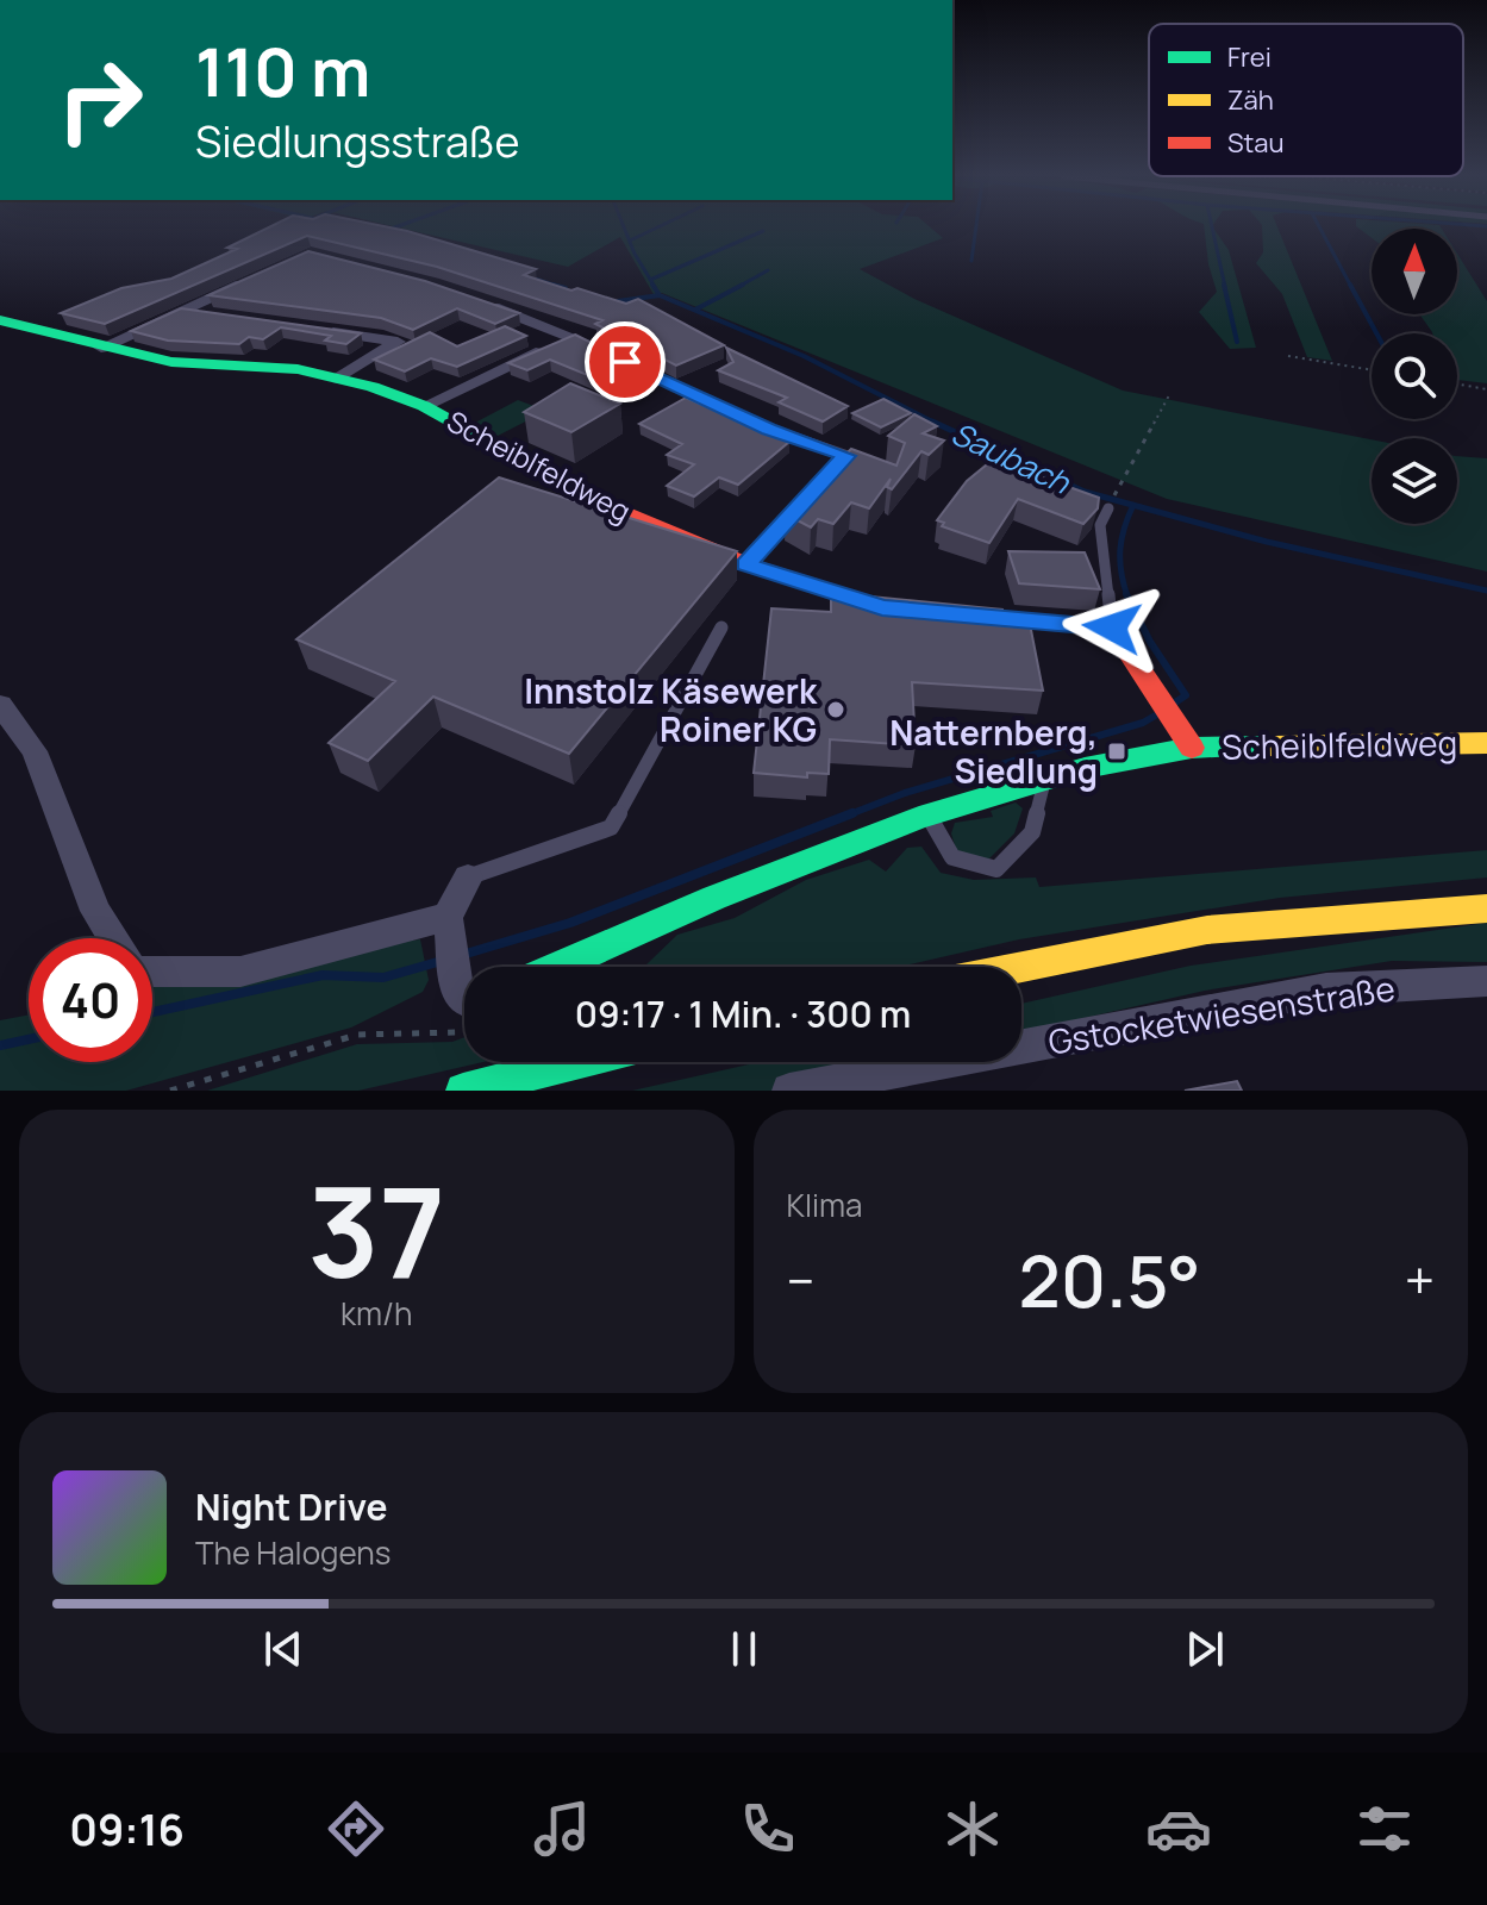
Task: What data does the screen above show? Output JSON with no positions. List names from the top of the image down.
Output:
{
  "streets": {
    "street": ["Scheiblfeldweg", "Gstocketwiesenstraße"]
  },
  "water": ["Saubach"],
  "places": {
    "other": ["Innstolz Käsewerk Roiner KG"],
    "transit": ["Natternberg, Siedlung"]
  },
  "legend": ["Frei", "Zäh", "Stau"],
  "north": "top",
  "page": {
    "turn": ["110 m", "Siedlungsstraße"],
    "limit": "40",
    "trip": "09:17 · 1 Min. · 300 m",
    "tile": [
      ["37", "km/h"],
      "Klima"
    ],
    "heat": ["−", "20.5°", "+"],
    "song": ["Night Drive", "The Halogens"],
    "tabs": "09:16"
  }
}
